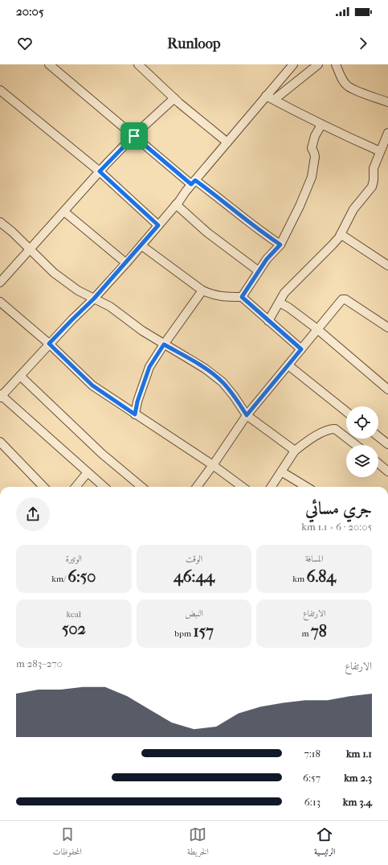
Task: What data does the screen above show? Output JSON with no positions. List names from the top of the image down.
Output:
{
  "page": {
    "status": "20:05",
    "header": "Runloop",
    "heading": ["جري مسائي", "20:05 · 6 × 1.1 km"],
    "stats": [
      ["المسافة", "6.84 km"],
      ["الوقت", "46:44"],
      ["الوتيرة", "6:50 /km"],
      ["الارتفاع", "78 m"],
      ["النبض", "157 bpm"],
      ["kcal", "502"]
    ],
    "chart": ["الارتفاع", "270–283 m"],
    "list": [
      {
        "name": "1.1 km",
        "note": "7:18"
      },
      {
        "name": "2.3 km",
        "note": "6:57"
      },
      {
        "name": "3.4 km",
        "note": "6:13"
      }
    ],
    "tabs": ["الرئيسية", "الخريطة", "المحفوظات"]
  }
}
